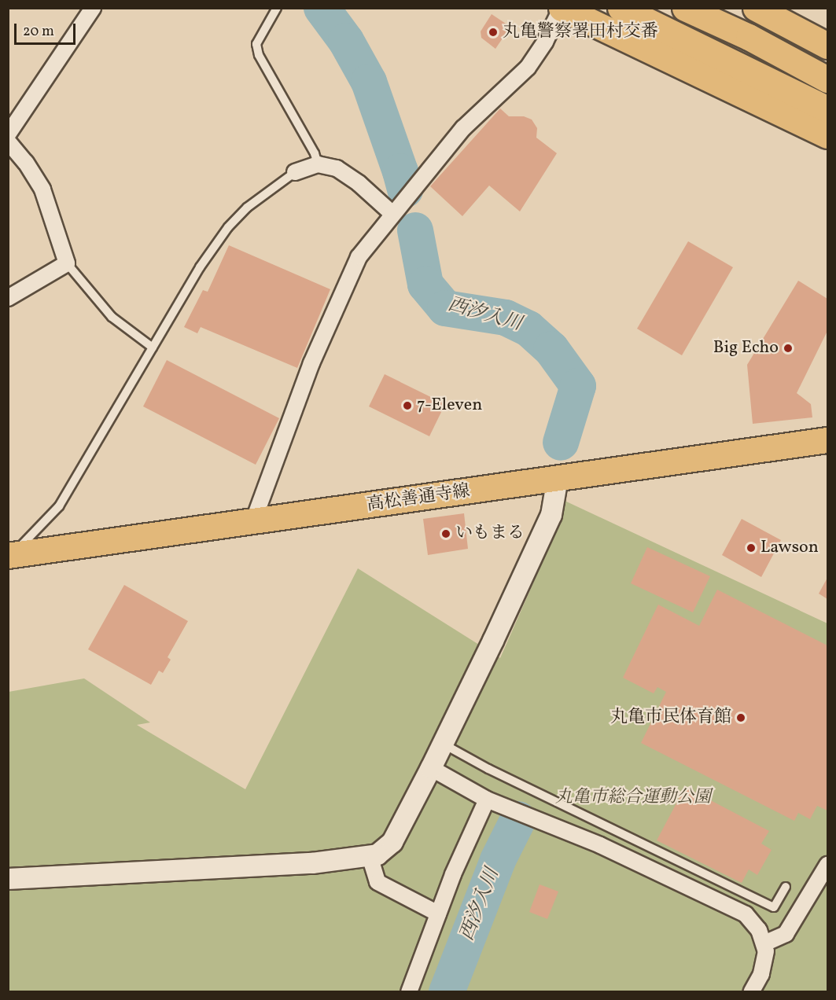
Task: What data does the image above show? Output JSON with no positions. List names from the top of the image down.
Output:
{
  "streets": {
    "main road": ["高松善通寺線"]
  },
  "water": ["西汐入川"],
  "parks": ["丸亀市総合運動公園"],
  "places": [
    "丸亀警察署田村交番",
    "Big Echo",
    "7-Eleven",
    "いもまる",
    "Lawson",
    "丸亀市民体育館"
  ],
  "scale_bar": "20 m"
}
